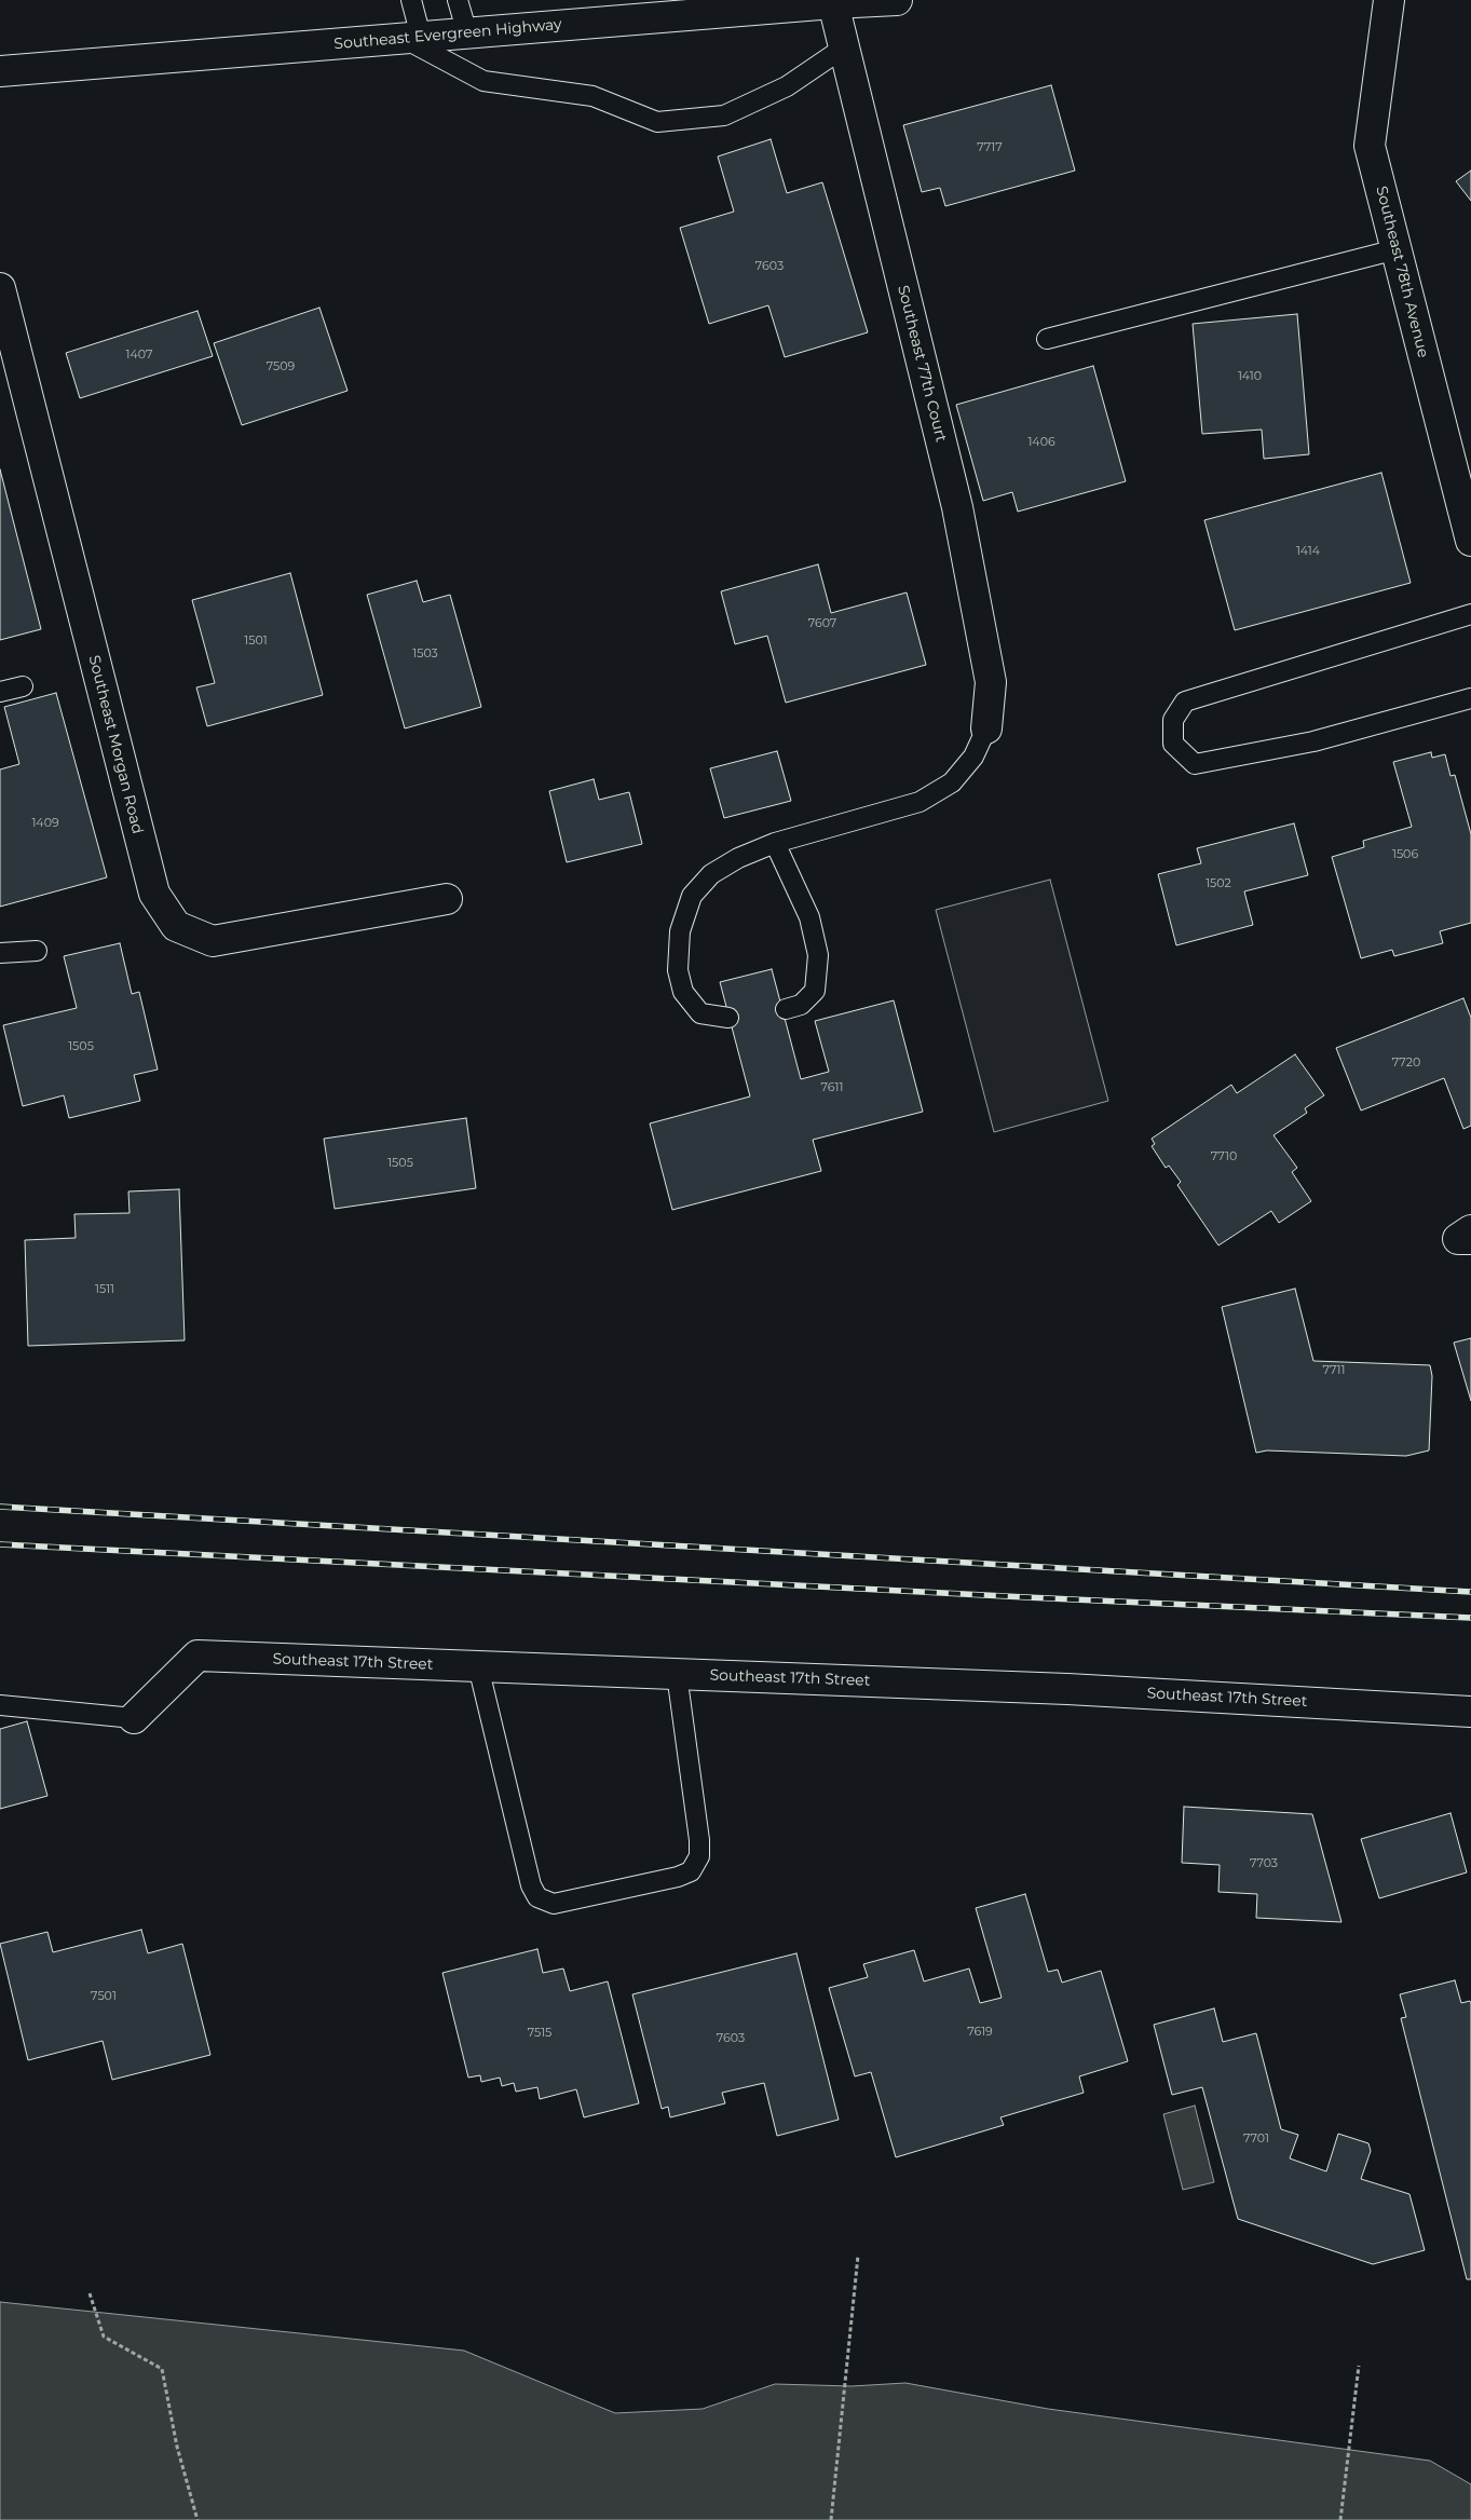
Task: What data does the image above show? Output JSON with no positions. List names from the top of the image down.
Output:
{
  "streets": {
    "street": [
      "Southeast Evergreen Highway",
      "Southeast 78th Avenue",
      "Southeast 77th Court",
      "Southeast Morgan Road",
      "Southeast 17th Street"
    ]
  },
  "crossings": [
    ["Southeast Evergreen Highway", "Southeast 77th Court"]
  ],
  "house_numbers": [
    "7717",
    "7603",
    "1407",
    "7509",
    "1410",
    "1406",
    "1414",
    "7607",
    "1501",
    "1503",
    "1409",
    "1506",
    "1502",
    "1505",
    "7720",
    "7611",
    "7710",
    "1505",
    "1511",
    "7711",
    "7703",
    "7501",
    "7619",
    "7515",
    "7603",
    "7701"
  ]
}
